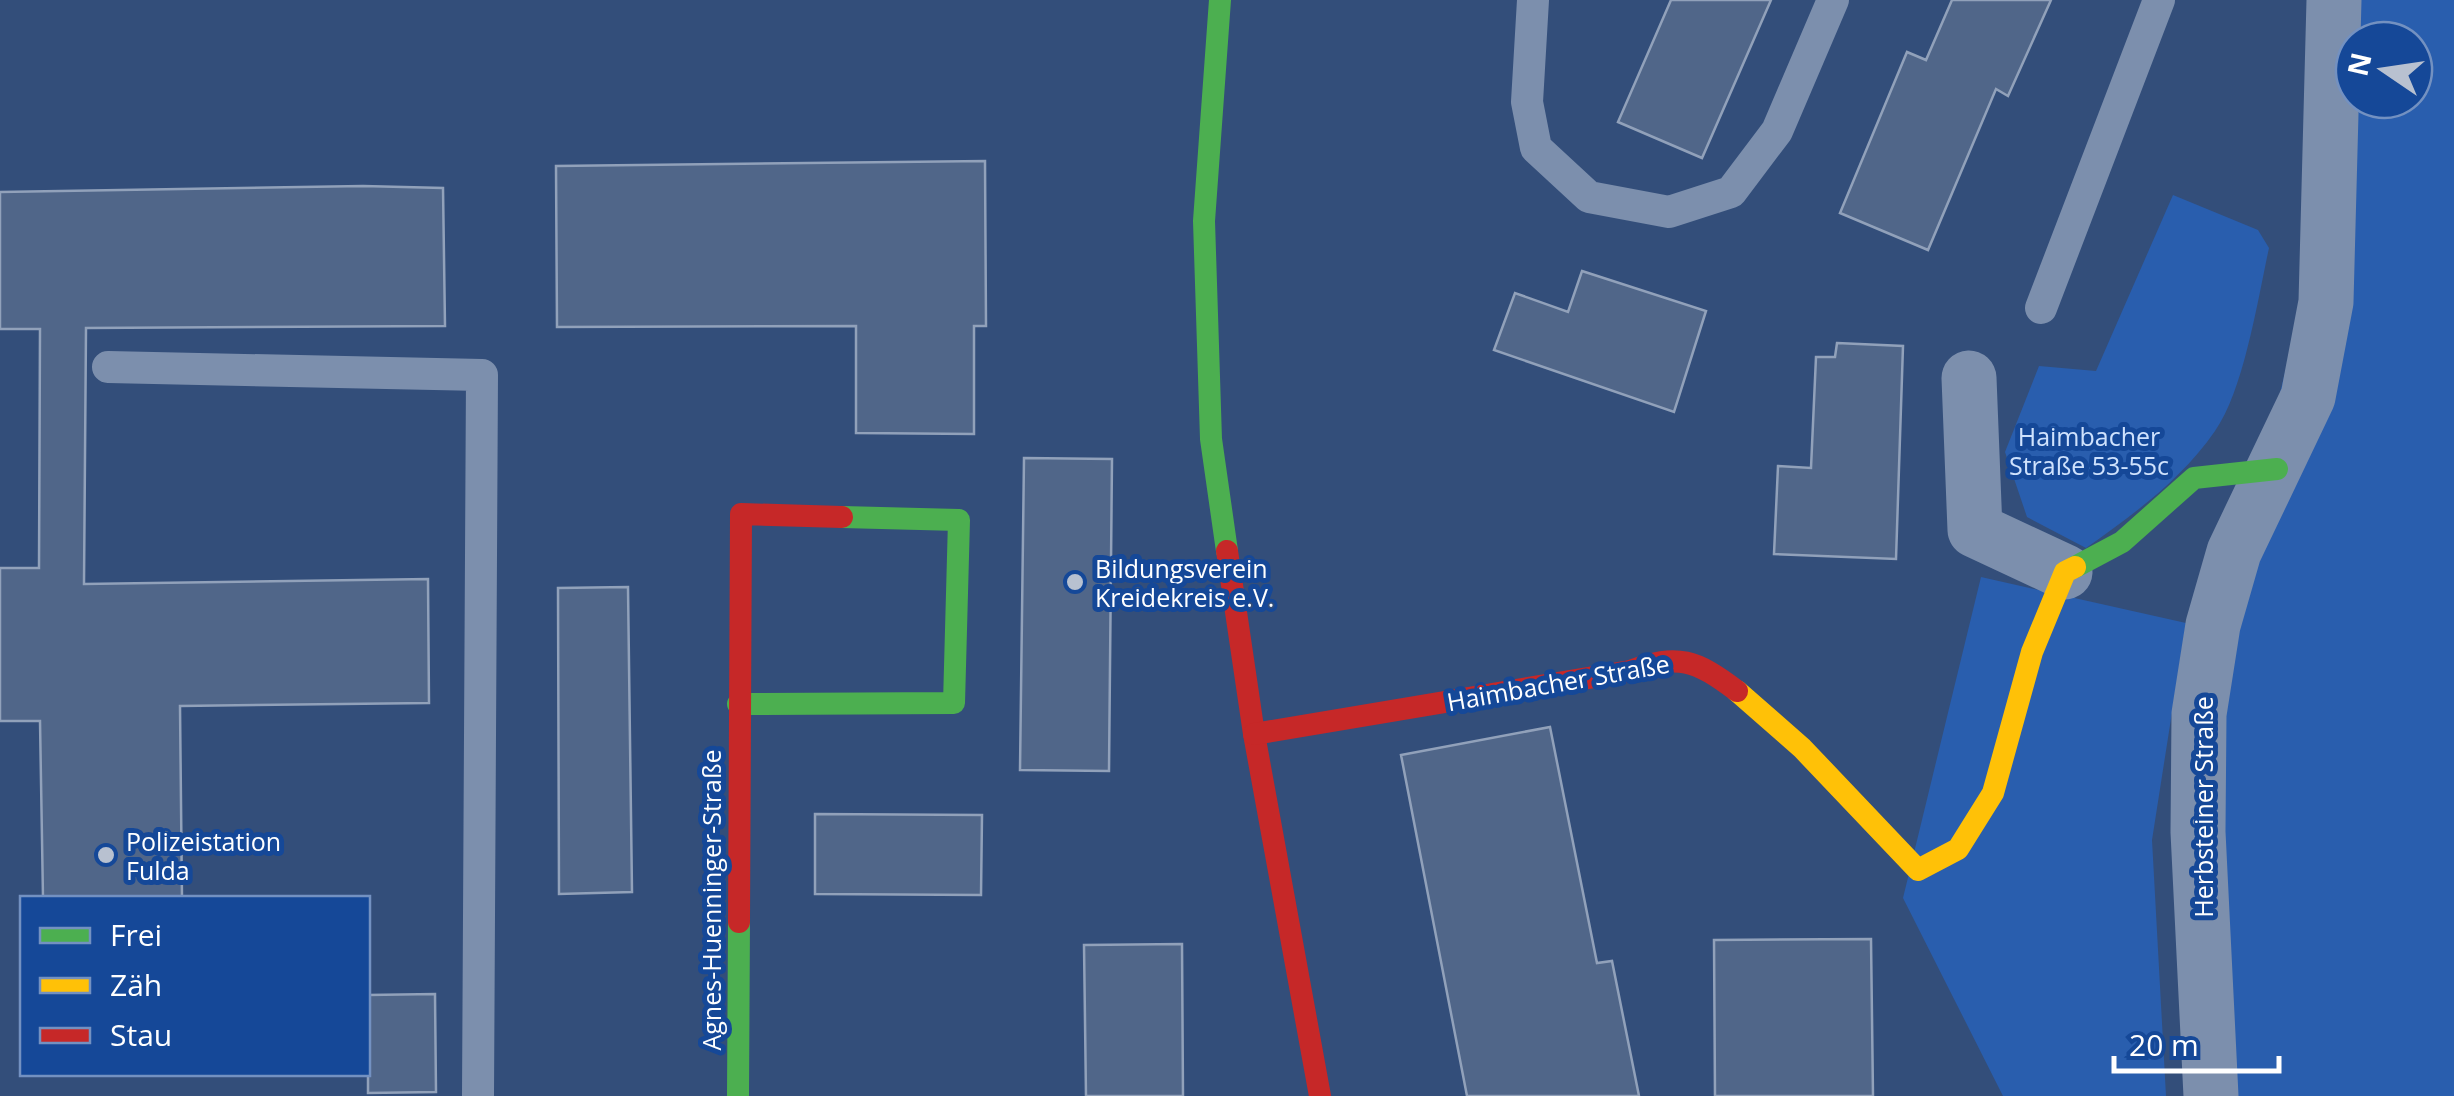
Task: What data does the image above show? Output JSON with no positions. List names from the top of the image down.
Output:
{
  "streets": {
    "street": ["Haimbacher Straße", "Herbsteiner Straße", "Agnes-Huenninger-Straße"]
  },
  "parks": ["Haimbacher Straße 53-55c"],
  "places": ["Bildungsverein Kreidekreis e.V.", "Polizeistation Fulda"],
  "legend": ["Frei", "Zäh", "Stau"],
  "scale_bar": "20 m",
  "north": "left"
}
